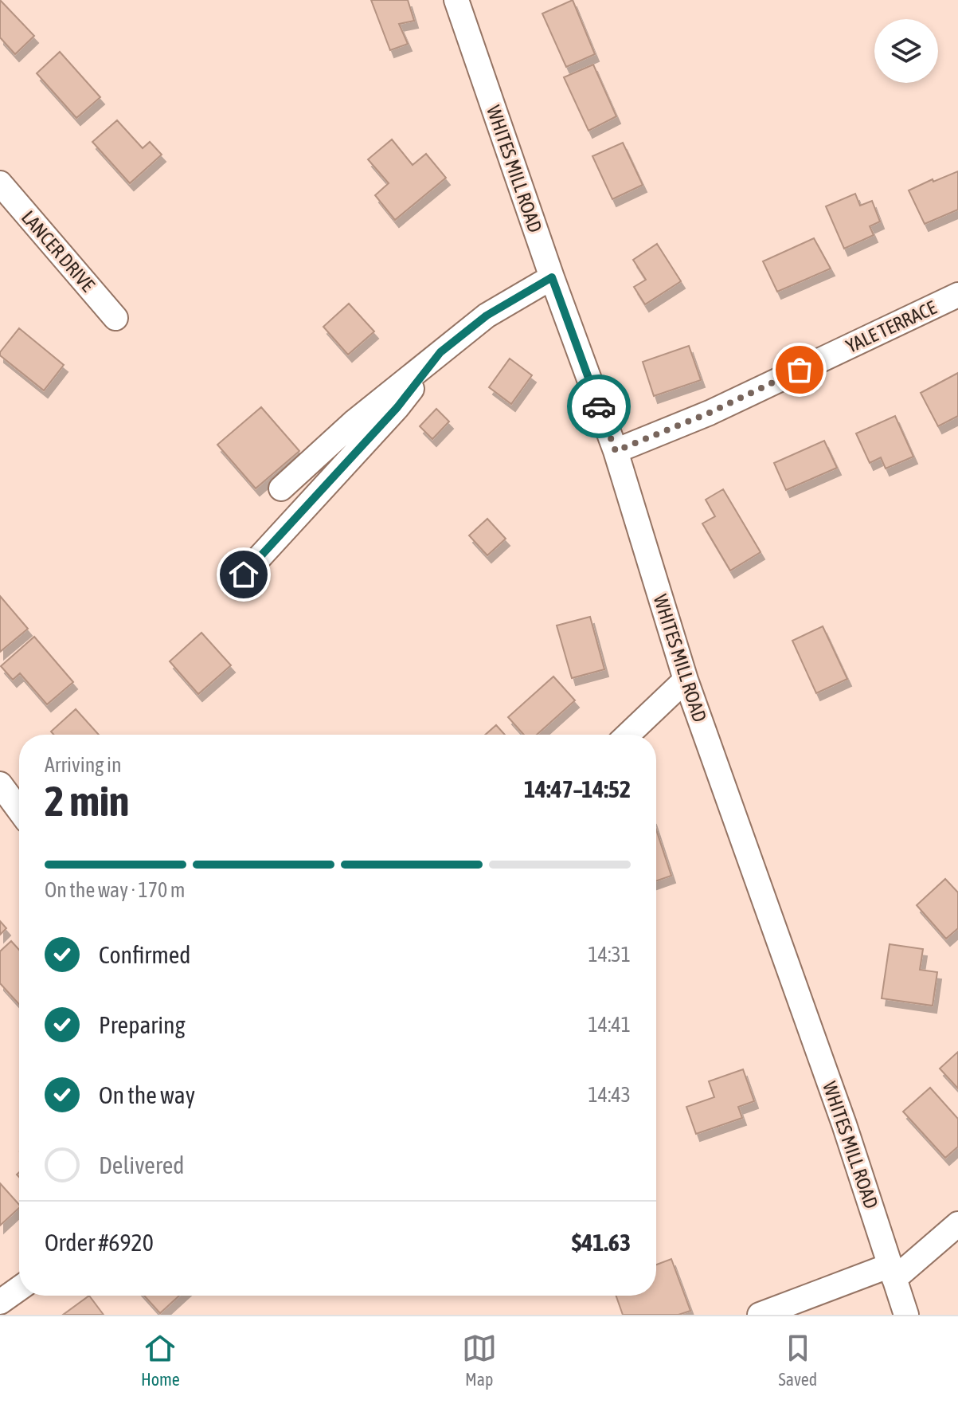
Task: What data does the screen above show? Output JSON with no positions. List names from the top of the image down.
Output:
{
  "streets": {
    "street": ["WHITES MILL ROAD", "LANCER DRIVE", "YALE TERRACE"]
  },
  "crossings": [
    ["WHITES MILL ROAD", "YALE TERRACE"]
  ],
  "page": {
    "heading": ["2 min", "Arriving in", "14:47–14:52"],
    "panel": ["Order #6920", "$41.63"],
    "bar": "On the way · 170 m",
    "list": [
      ["Confirmed", "14:31"],
      ["Preparing", "14:41"],
      ["On the way", "14:43"],
      "Delivered"
    ],
    "tabs": ["Home", "Map", "Saved"]
  }
}
